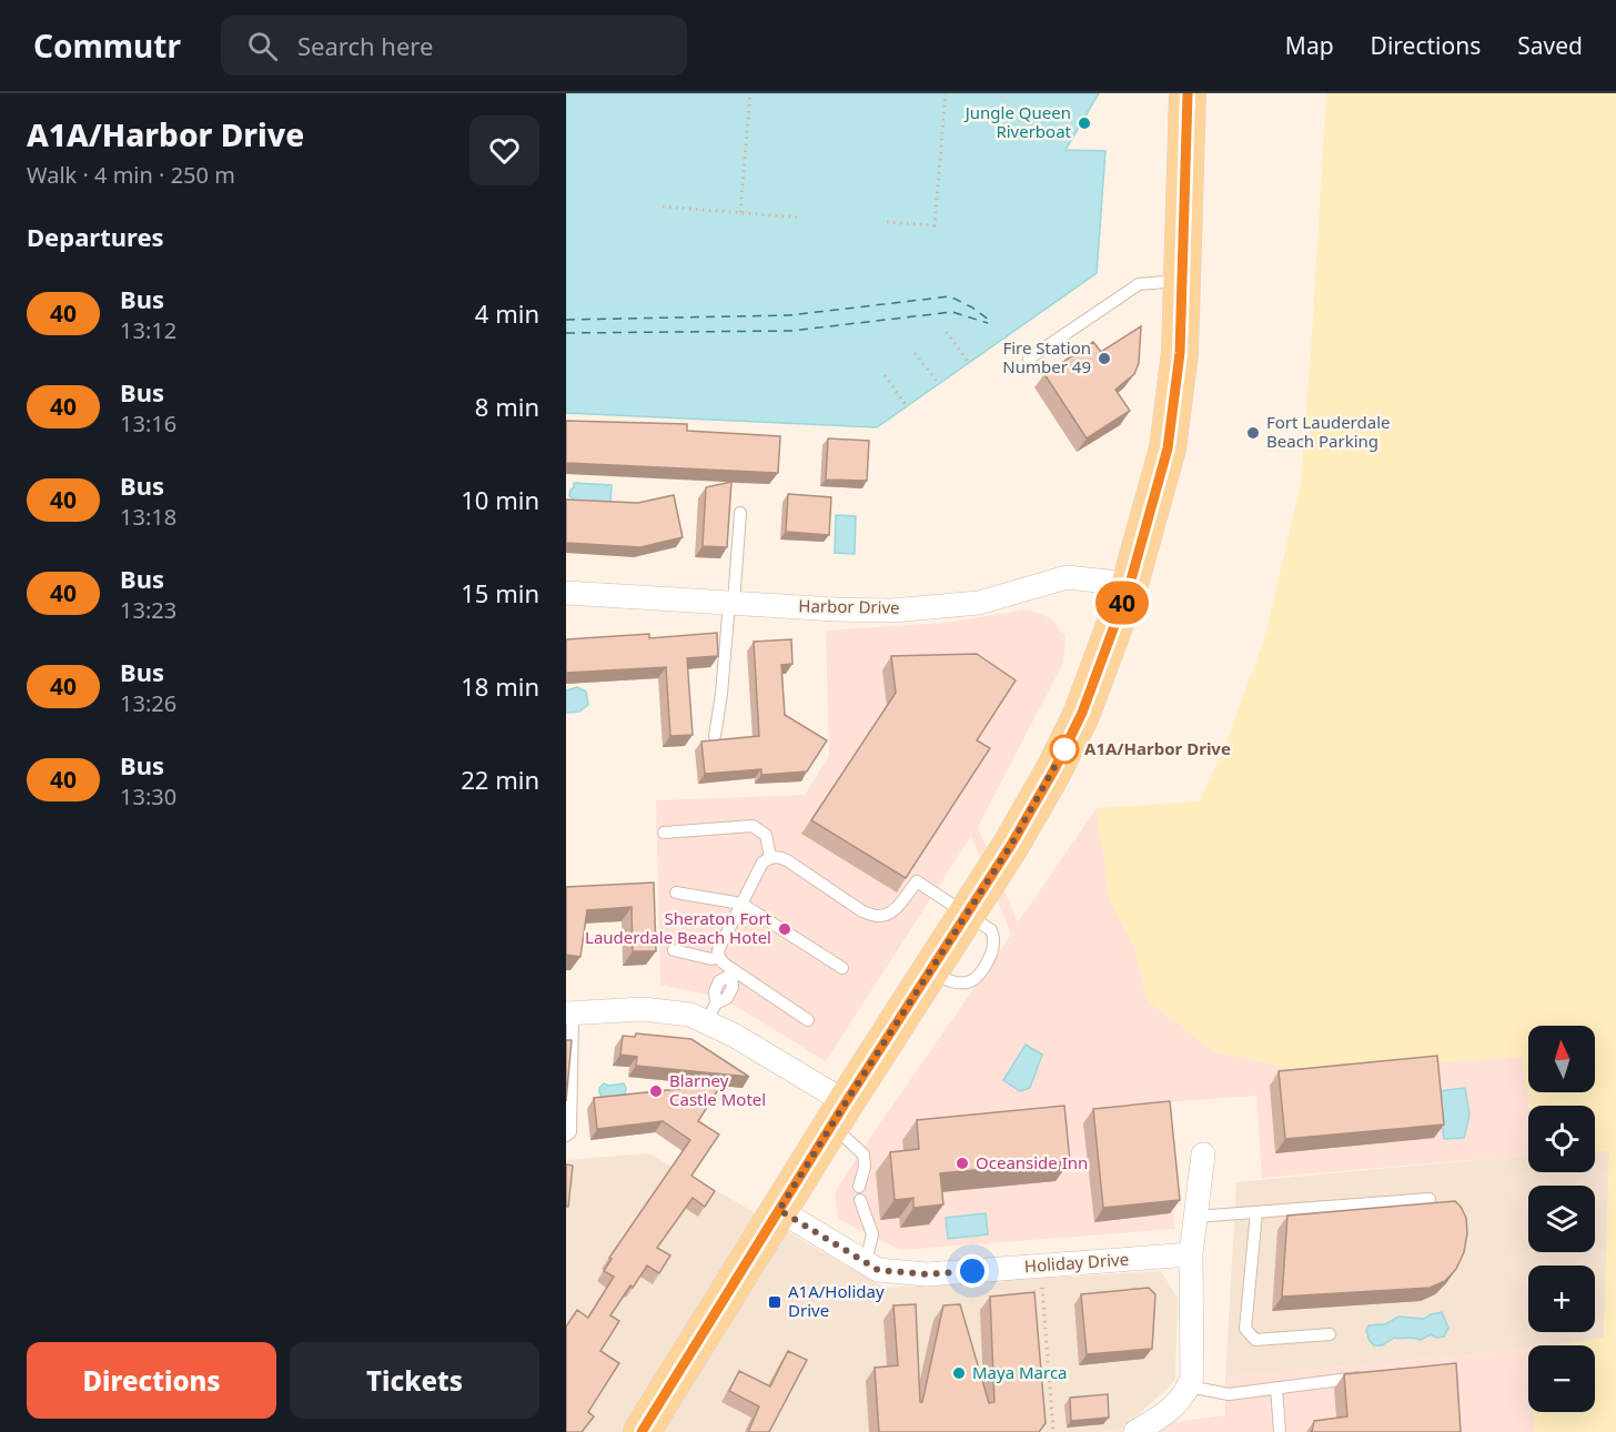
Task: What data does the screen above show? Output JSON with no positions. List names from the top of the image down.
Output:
{
  "streets": {
    "street": ["Harbor Drive", "Holiday Drive"]
  },
  "places": {
    "other": [
      "Jungle Queen Riverboat",
      "Fire Station Number 49",
      "Fort Lauderdale Beach Parking",
      "A1A/Harbor Drive",
      "Sheraton Fort Lauderdale Beach Hotel",
      "Blarney Castle Motel",
      "Oceanside Inn",
      "Maya Marca"
    ],
    "transit": ["A1A/Holiday Drive"]
  },
  "lines": ["bus line 40"],
  "north": "top",
  "page": {
    "header": "Commutr",
    "search": "Search here",
    "nav": ["Map", "Directions", "Saved"],
    "heading": [
      ["A1A/Harbor Drive", "Walk · 4 min · 250 m"],
      "Departures"
    ],
    "on_map": "40",
    "list": [
      {
        "mark": "40",
        "name": "Bus",
        "note": "13:12",
        "value": "4 min"
      },
      {
        "mark": "40",
        "name": "Bus",
        "note": "13:16",
        "value": "8 min"
      },
      {
        "mark": "40",
        "name": "Bus",
        "note": "13:18",
        "value": "10 min"
      },
      {
        "mark": "40",
        "name": "Bus",
        "note": "13:23",
        "value": "15 min"
      },
      {
        "mark": "40",
        "name": "Bus",
        "note": "13:26",
        "value": "18 min"
      },
      {
        "mark": "40",
        "name": "Bus",
        "note": "13:30",
        "value": "22 min"
      }
    ],
    "map_buttons": ["+", "−"],
    "buttons": ["Directions", "Tickets"]
  }
}
